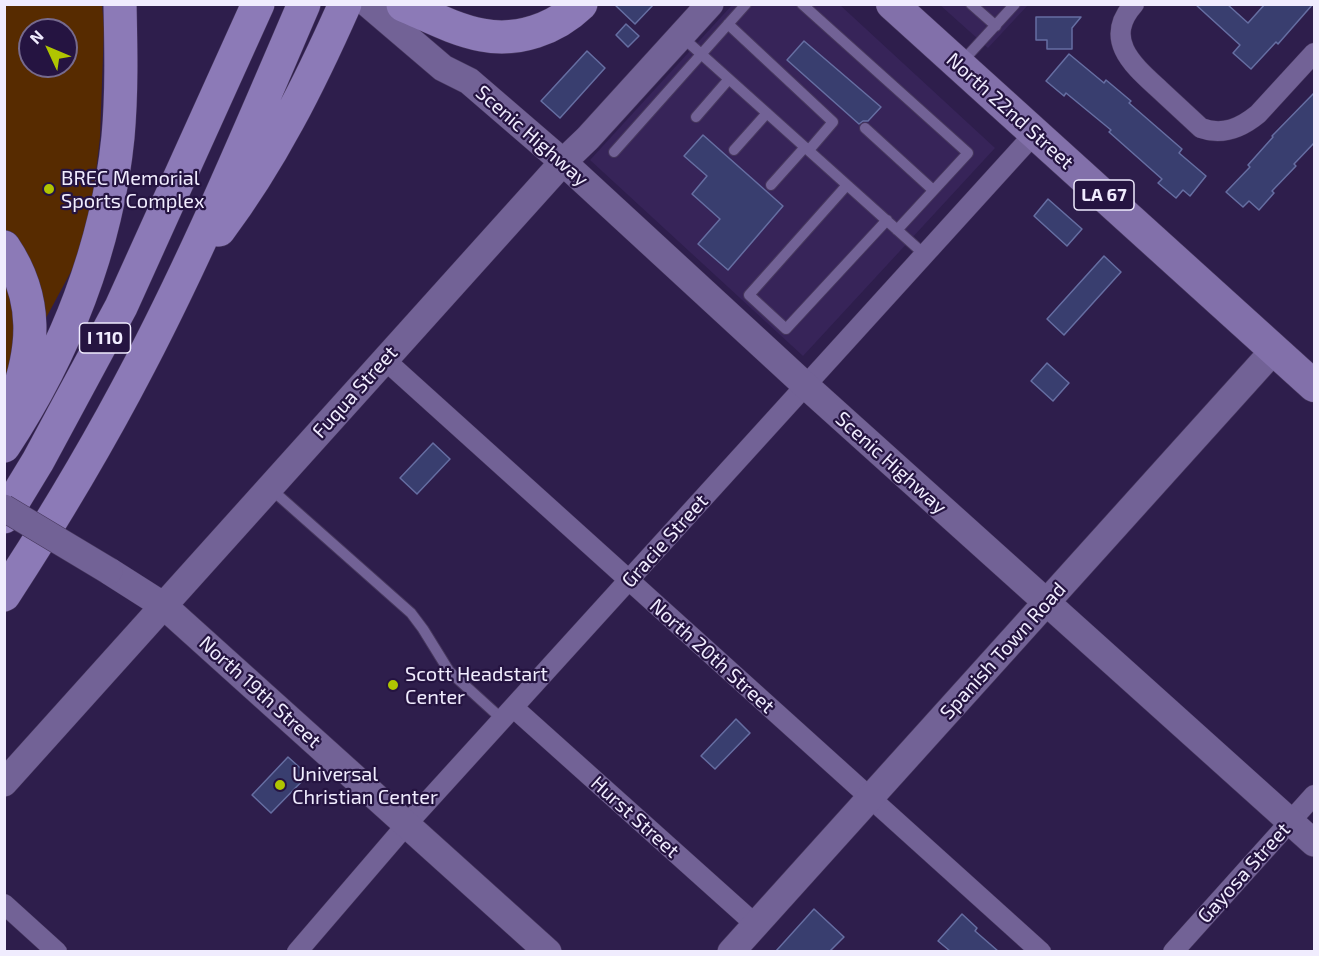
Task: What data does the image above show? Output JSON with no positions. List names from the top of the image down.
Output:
{
  "streets": {
    "highway": ["I 110"],
    "main road": ["North 22nd Street", "LA 67"],
    "street": [
      "Scenic Highway",
      "Fuqua Street",
      "Gracie Street",
      "Spanish Town Road",
      "North 20th Street",
      "North 19th Street",
      "Hurst Street",
      "Gayosa Street"
    ]
  },
  "crossings": [
    ["North 22nd Street", "Gracie Street"],
    ["North 22nd Street", "Spanish Town Road"],
    ["Scenic Highway", "Fuqua Street"],
    ["Scenic Highway", "Gracie Street"],
    ["Scenic Highway", "Spanish Town Road"],
    ["Scenic Highway", "Gayosa Street"],
    ["Fuqua Street", "North 20th Street"],
    ["Fuqua Street", "North 19th Street"],
    ["Gracie Street", "North 20th Street"],
    ["Gracie Street", "North 19th Street"],
    ["Gracie Street", "Hurst Street"],
    ["Spanish Town Road", "North 20th Street"],
    ["Spanish Town Road", "Hurst Street"]
  ],
  "places": ["BREC Memorial Sports Complex", "Scott Headstart Center", "Universal Christian Center"],
  "north": "top left"
}
